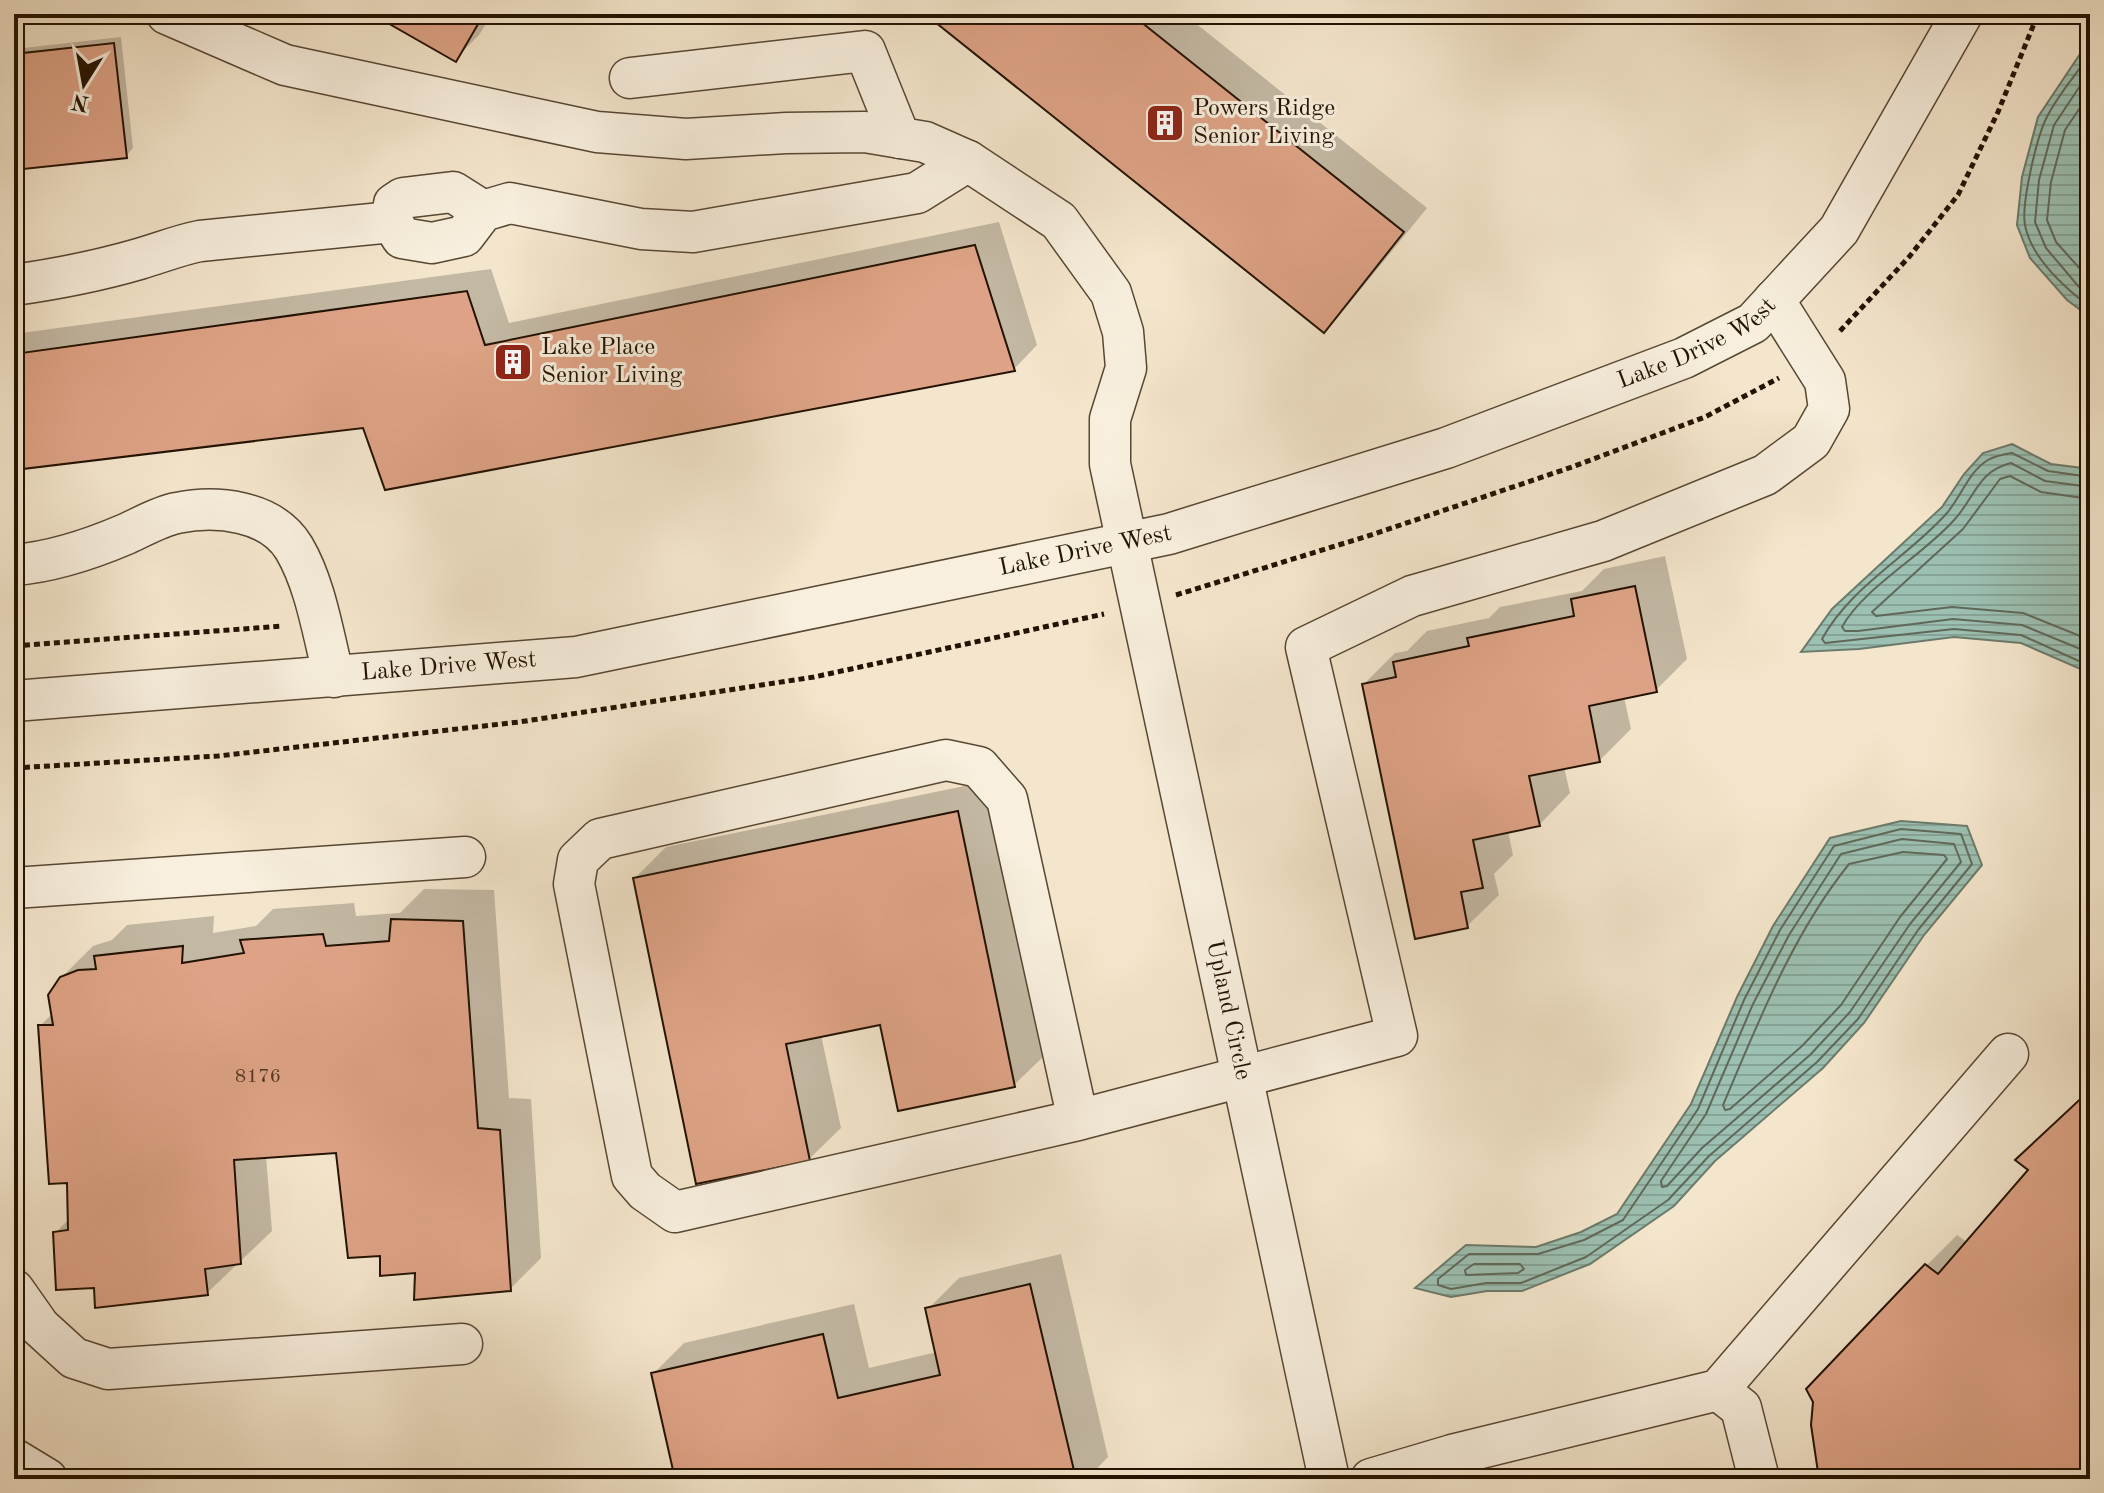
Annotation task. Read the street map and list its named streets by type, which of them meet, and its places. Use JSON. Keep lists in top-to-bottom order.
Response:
{
  "streets": {
    "street": ["Lake Drive West", "Upland Circle"]
  },
  "crossings": [
    ["Lake Drive West", "Upland Circle"]
  ],
  "places": {
    "building": ["Powers Ridge Senior Living", "Lake Place Senior Living"]
  },
  "house_numbers": ["8176"],
  "north": "bottom"
}
